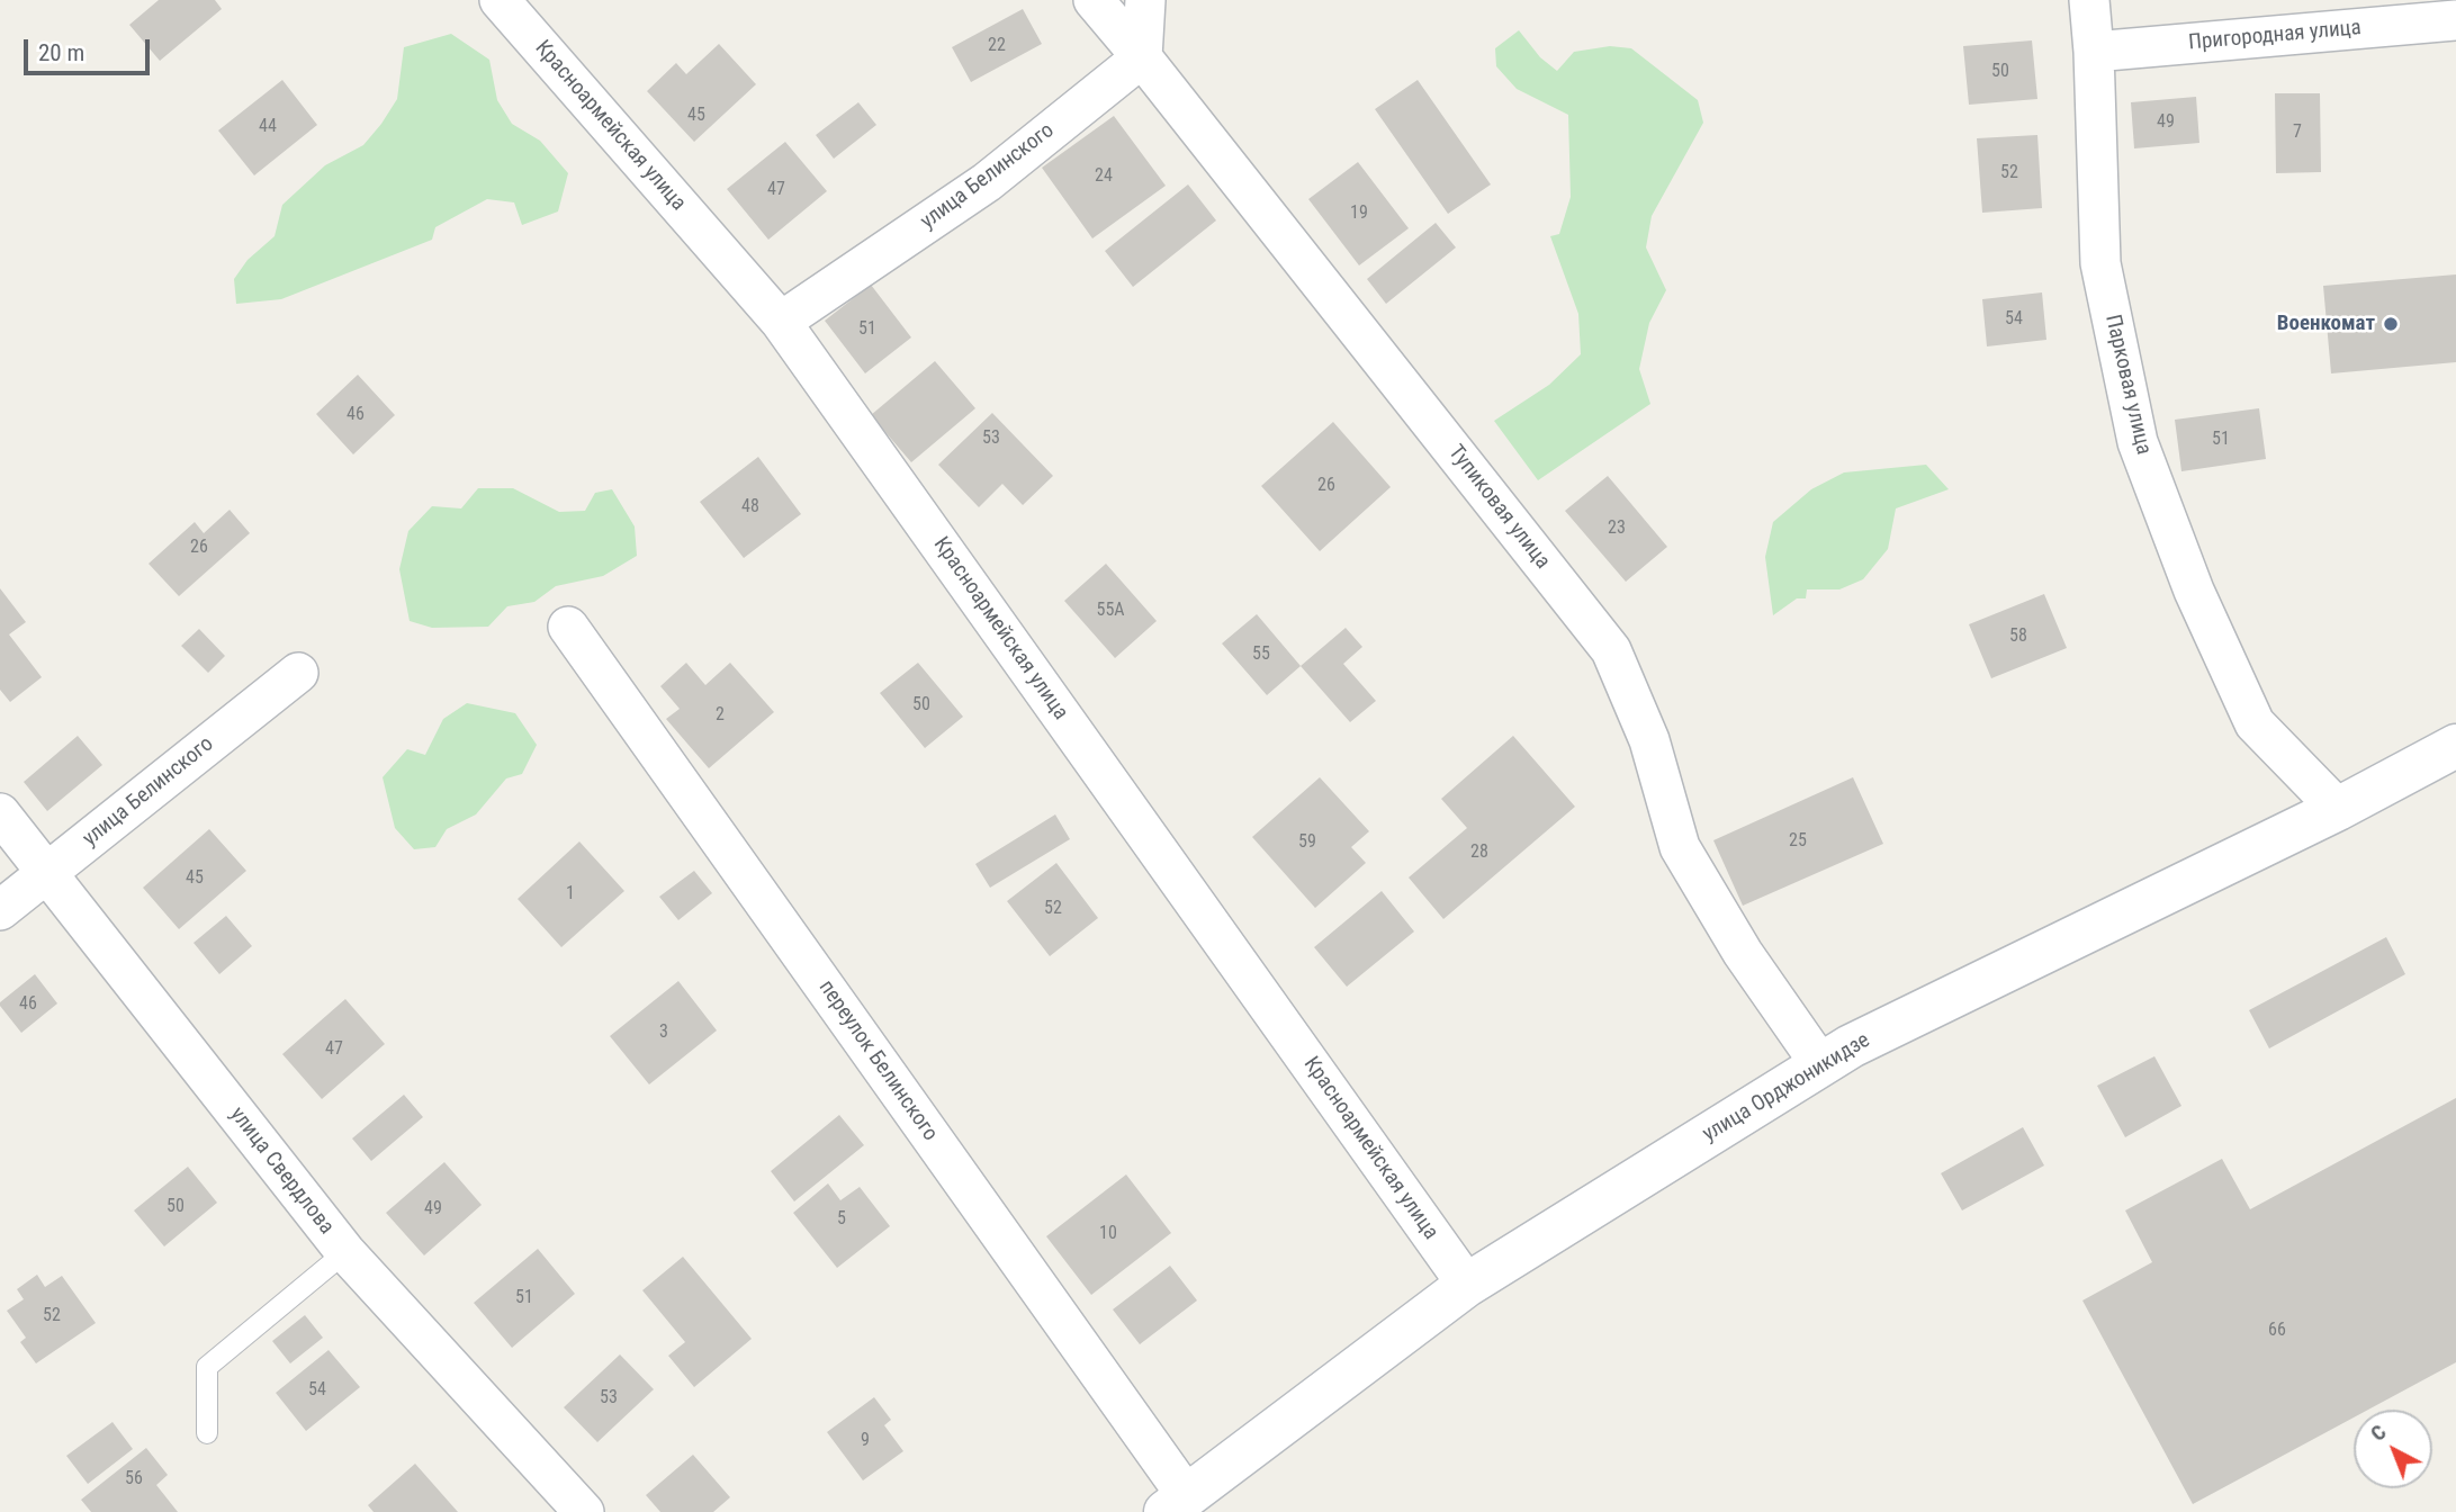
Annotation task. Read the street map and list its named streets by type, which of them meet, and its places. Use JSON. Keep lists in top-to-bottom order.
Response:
{
  "streets": {
    "main road": ["улица Орджоникидзе"],
    "street": [
      "Пригородная улица",
      "Красноармейская улица",
      "улица Белинского",
      "Парковая улица",
      "Тупиковая улица",
      "переулок Белинского",
      "улица Свердлова"
    ]
  },
  "crossings": [
    ["Пригородная улица", "Парковая улица"],
    ["Красноармейская улица", "улица Белинского"],
    ["Красноармейская улица", "улица Орджоникидзе"],
    ["улица Белинского", "Тупиковая улица"],
    ["улица Белинского", "улица Свердлова"],
    ["Парковая улица", "улица Орджоникидзе"],
    ["Тупиковая улица", "улица Орджоникидзе"],
    ["переулок Белинского", "улица Орджоникидзе"]
  ],
  "places": ["Военкомат"],
  "house_numbers": [
    "22",
    "50",
    "45",
    "49",
    "44",
    "7",
    "52",
    "24",
    "47",
    "19",
    "54",
    "51",
    "46",
    "53",
    "51",
    "26",
    "48",
    "23",
    "26",
    "55А",
    "58",
    "55",
    "50",
    "2",
    "25",
    "59",
    "28",
    "45",
    "1",
    "52",
    "46",
    "3",
    "47",
    "50",
    "49",
    "5",
    "10",
    "51",
    "52",
    "66",
    "54",
    "53",
    "9",
    "56"
  ],
  "scale_bar": "20 m",
  "north": "top left"
}
